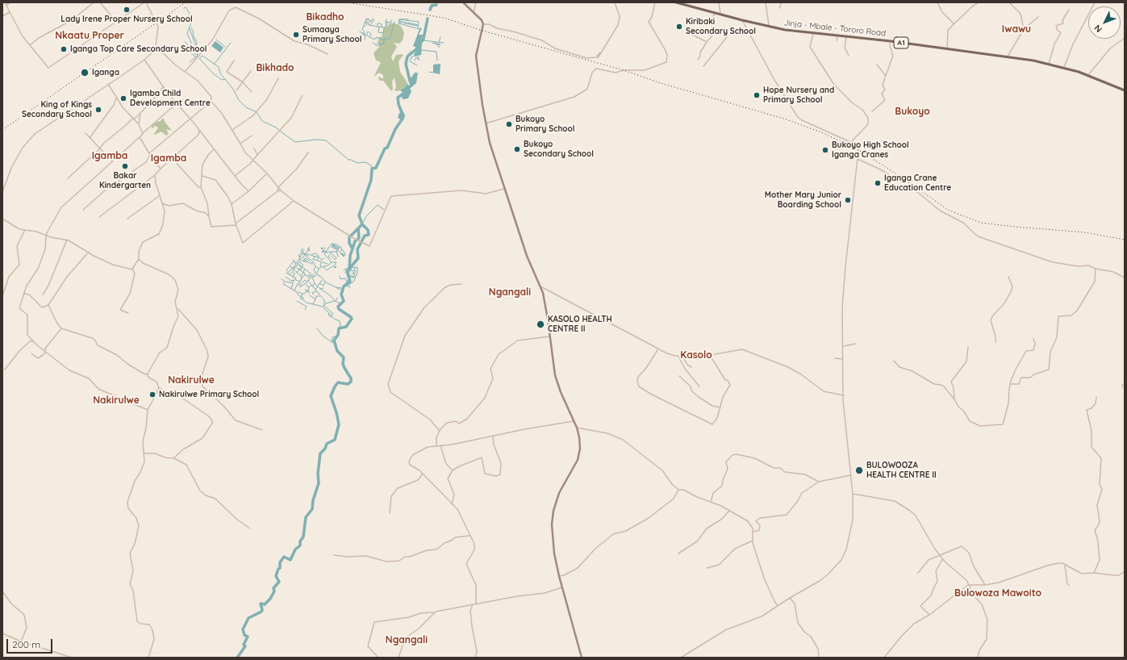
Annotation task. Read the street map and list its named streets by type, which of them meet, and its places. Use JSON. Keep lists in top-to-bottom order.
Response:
{
  "streets": {
    "main road": ["Jinja - Mbale - Tororo Road", "A1"]
  },
  "districts": [
    "Bikadho",
    "Iwawu",
    "Nkaatu Proper",
    "Bikhado",
    "Bukoyo",
    "Igamba",
    "Igamba",
    "Ngangali",
    "Kasolo",
    "Nakirulwe",
    "Nakirulwe",
    "Bulowoza Mawoito",
    "Ngangali"
  ],
  "places": [
    "Lady Irene Proper Nursery School",
    "Kiribaki Secondary School",
    "Sumaaya Primary School",
    "Iganga Top Care Secondary School",
    "Iganga",
    "Hope Nursery and Primary School",
    "Igamba Child Development Centre",
    "King of Kings Secondary School",
    "Bukoyo Primary School",
    "Bukoyo Secondary School",
    "Bukoyo High School Iganga Cranes",
    "Bakar Kindergarten",
    "Iganga Crane Education Centre",
    "Mother Mary Junior Boarding School",
    "KASOLO HEALTH CENTRE II",
    "Nakirulwe Primary School",
    "BULOWOOZA HEALTH CENTRE II"
  ],
  "scale_bar": "200 m",
  "north": "bottom left"
}
